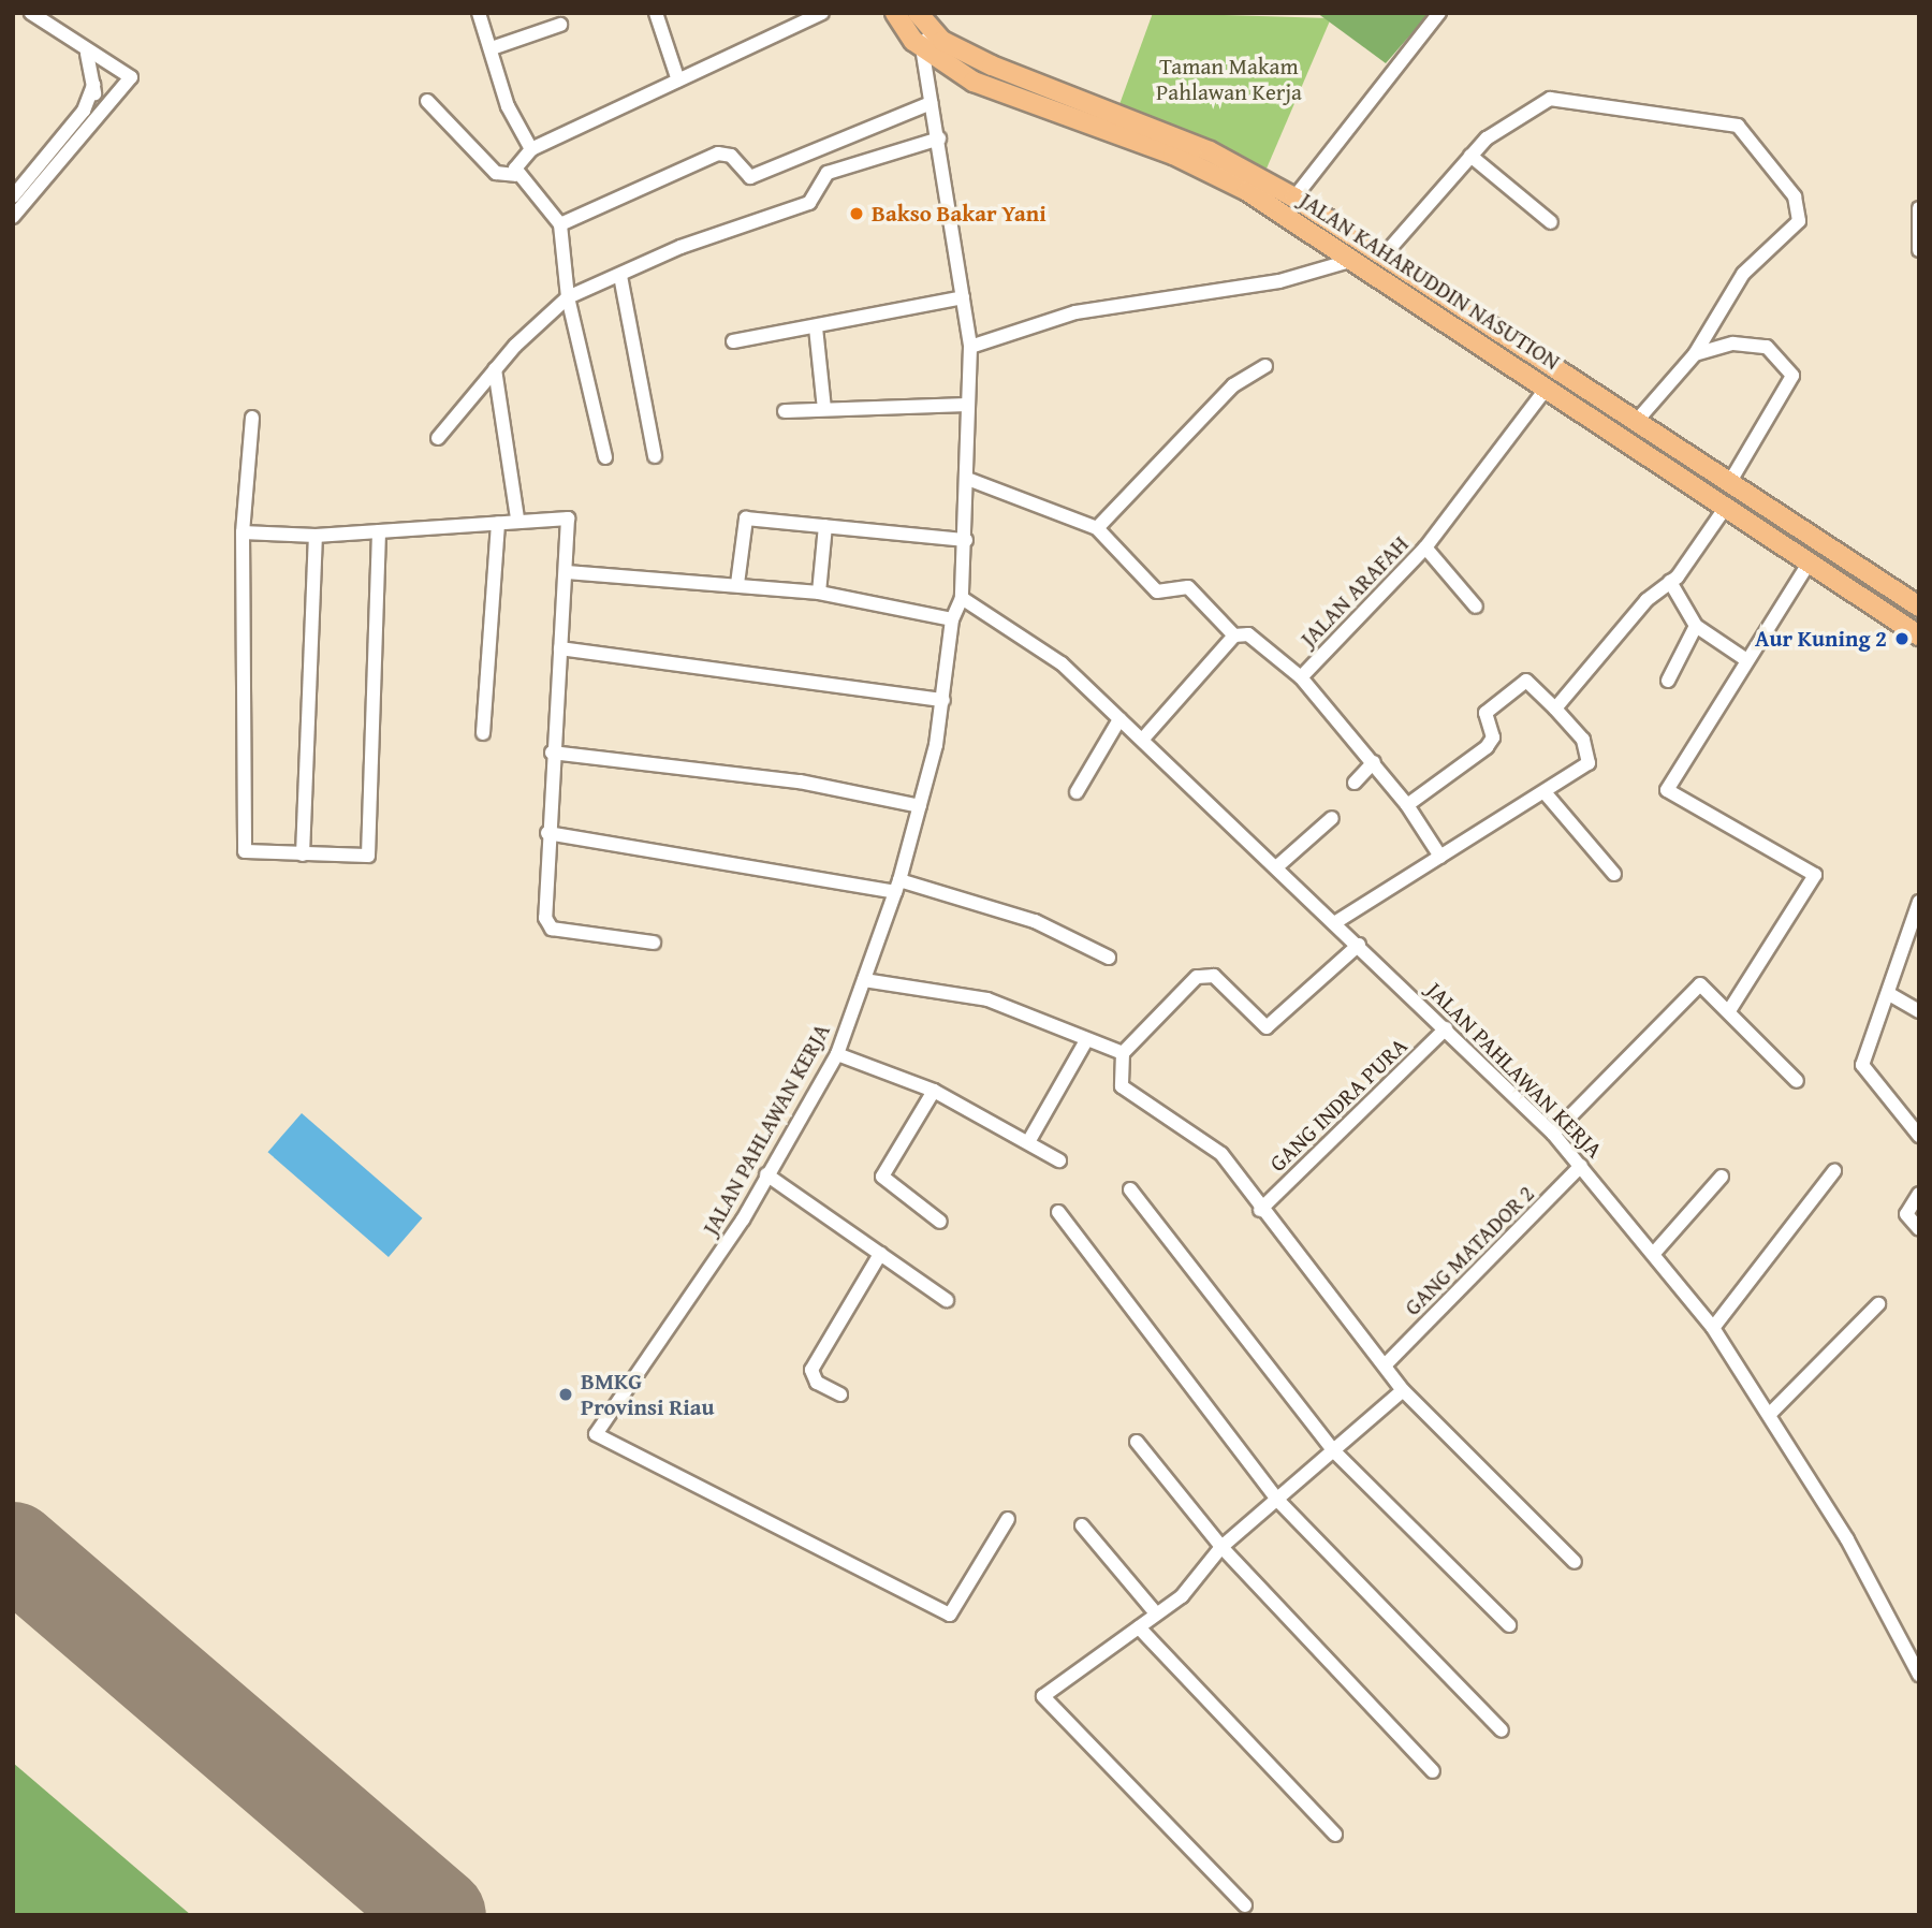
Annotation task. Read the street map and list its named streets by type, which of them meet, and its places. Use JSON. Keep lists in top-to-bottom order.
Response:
{
  "streets": {
    "highway": ["JALAN KAHARUDDIN NASUTION"],
    "street": [
      "JALAN ARAFAH",
      "JALAN PAHLAWAN KERJA",
      "GANG INDRA PURA",
      "GANG MATADOR 2"
    ]
  },
  "crossings": [
    ["JALAN KAHARUDDIN NASUTION", "JALAN ARAFAH"],
    ["JALAN KAHARUDDIN NASUTION", "JALAN PAHLAWAN KERJA"],
    ["JALAN PAHLAWAN KERJA", "GANG INDRA PURA"],
    ["JALAN PAHLAWAN KERJA", "GANG MATADOR 2"]
  ],
  "parks": ["Taman Makam Pahlawan Kerja"],
  "places": ["Bakso Bakar Yani", "Aur Kuning 2", "BMKG Provinsi Riau"]
}
